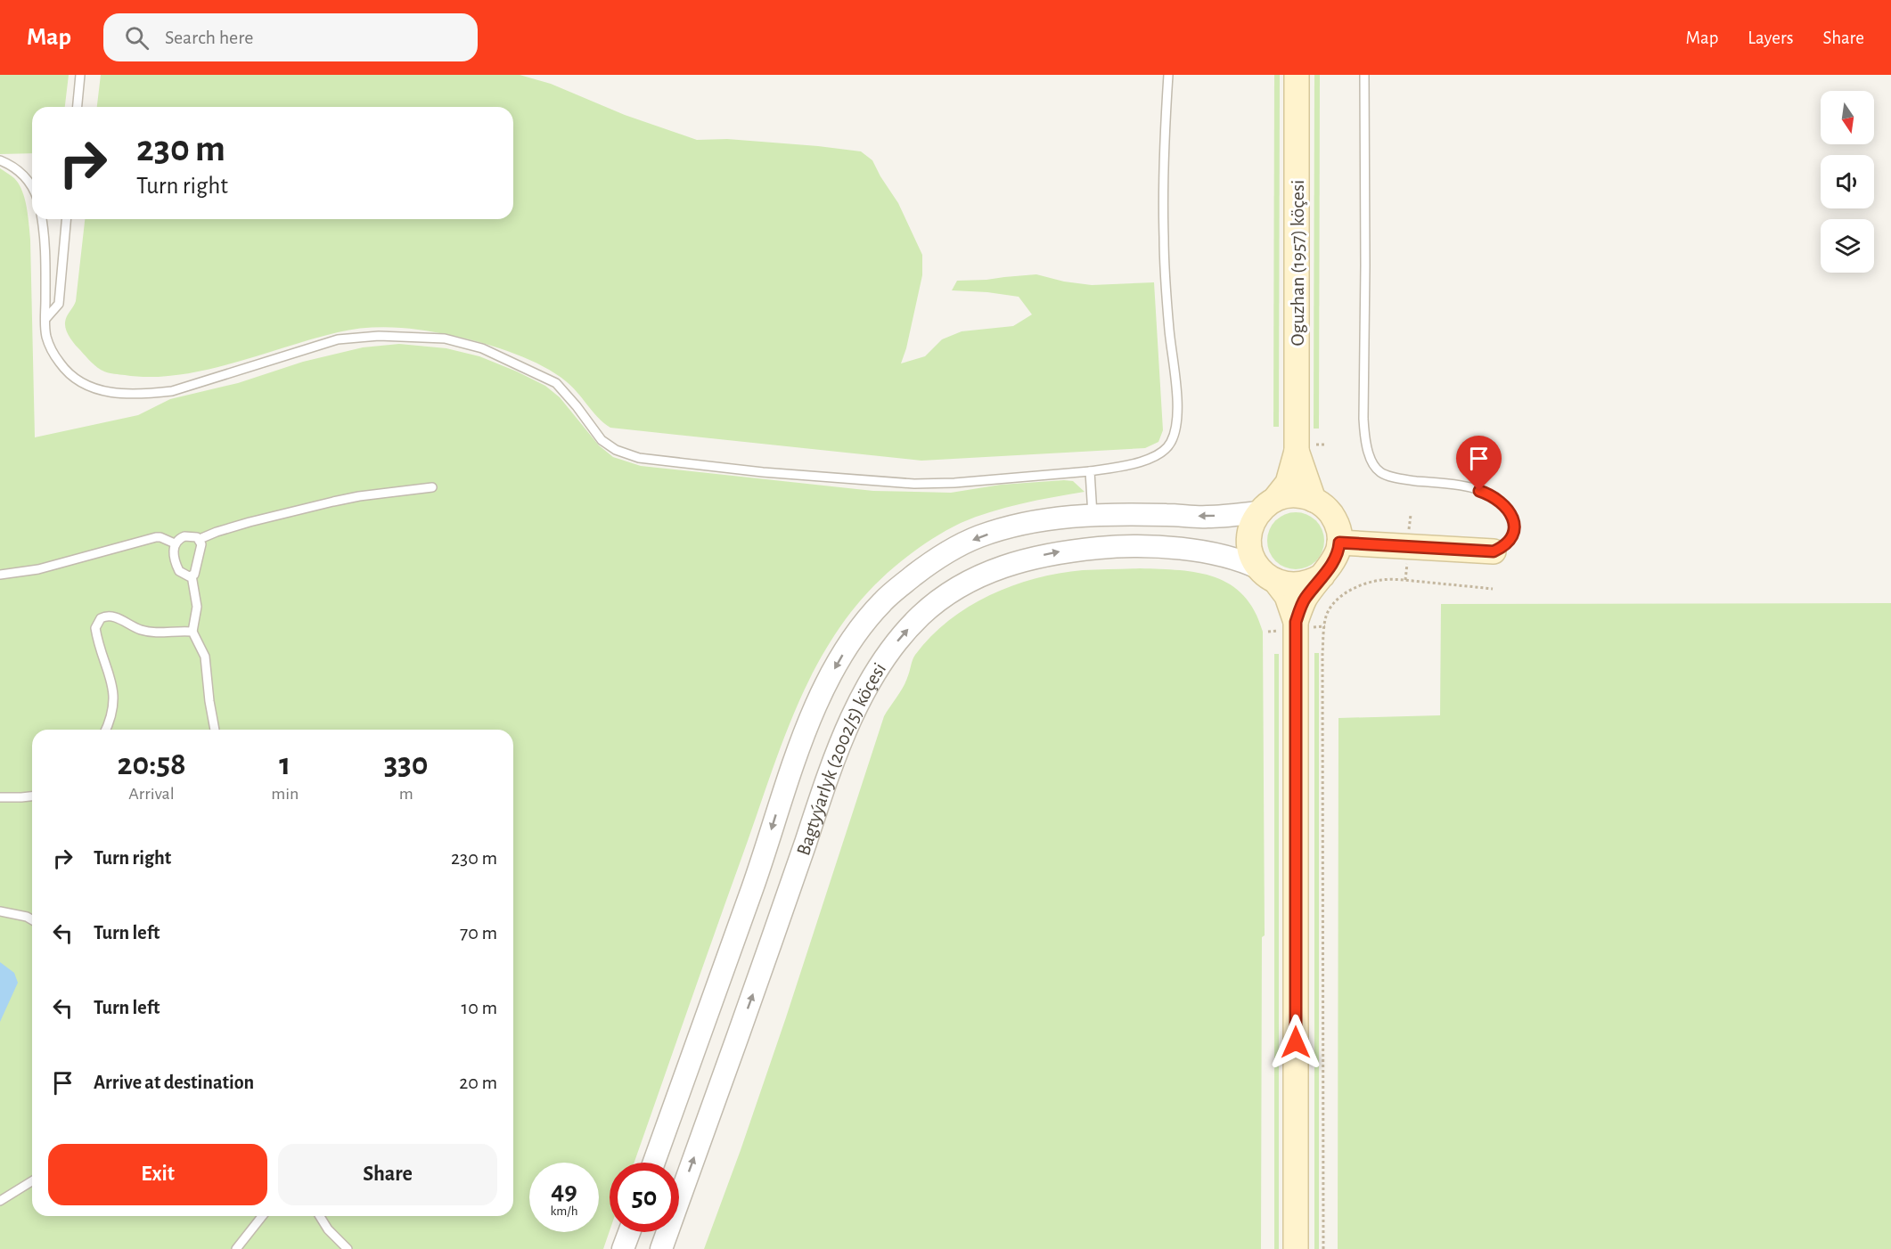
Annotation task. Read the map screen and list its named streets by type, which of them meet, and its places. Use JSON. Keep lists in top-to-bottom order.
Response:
{
  "streets": {
    "main road": ["Oguzhan (1957) köçesi"],
    "street": ["Bagtyýarlyk (2002/5) köçesi"]
  },
  "crossings": [
    ["Oguzhan (1957) köçesi", "Bagtyýarlyk (2002/5) köçesi"]
  ],
  "north": "bottom",
  "page": {
    "header": "Map",
    "search": "Search here",
    "nav": ["Map", "Layers", "Share"],
    "turn": ["230 m", "Turn right"],
    "eta": [
      "20:58",
      "Arrival",
      "1",
      "min",
      "330",
      "m"
    ],
    "list": [
      {
        "name": "Turn right",
        "value": "230 m"
      },
      {
        "name": "Turn left",
        "value": "70 m"
      },
      {
        "name": "Turn left",
        "value": "10 m"
      },
      {
        "name": "Arrive at destination",
        "value": "20 m"
      }
    ],
    "buttons": ["Exit", "Share"],
    "speed": "49 km/h",
    "limit": "50"
  }
}
